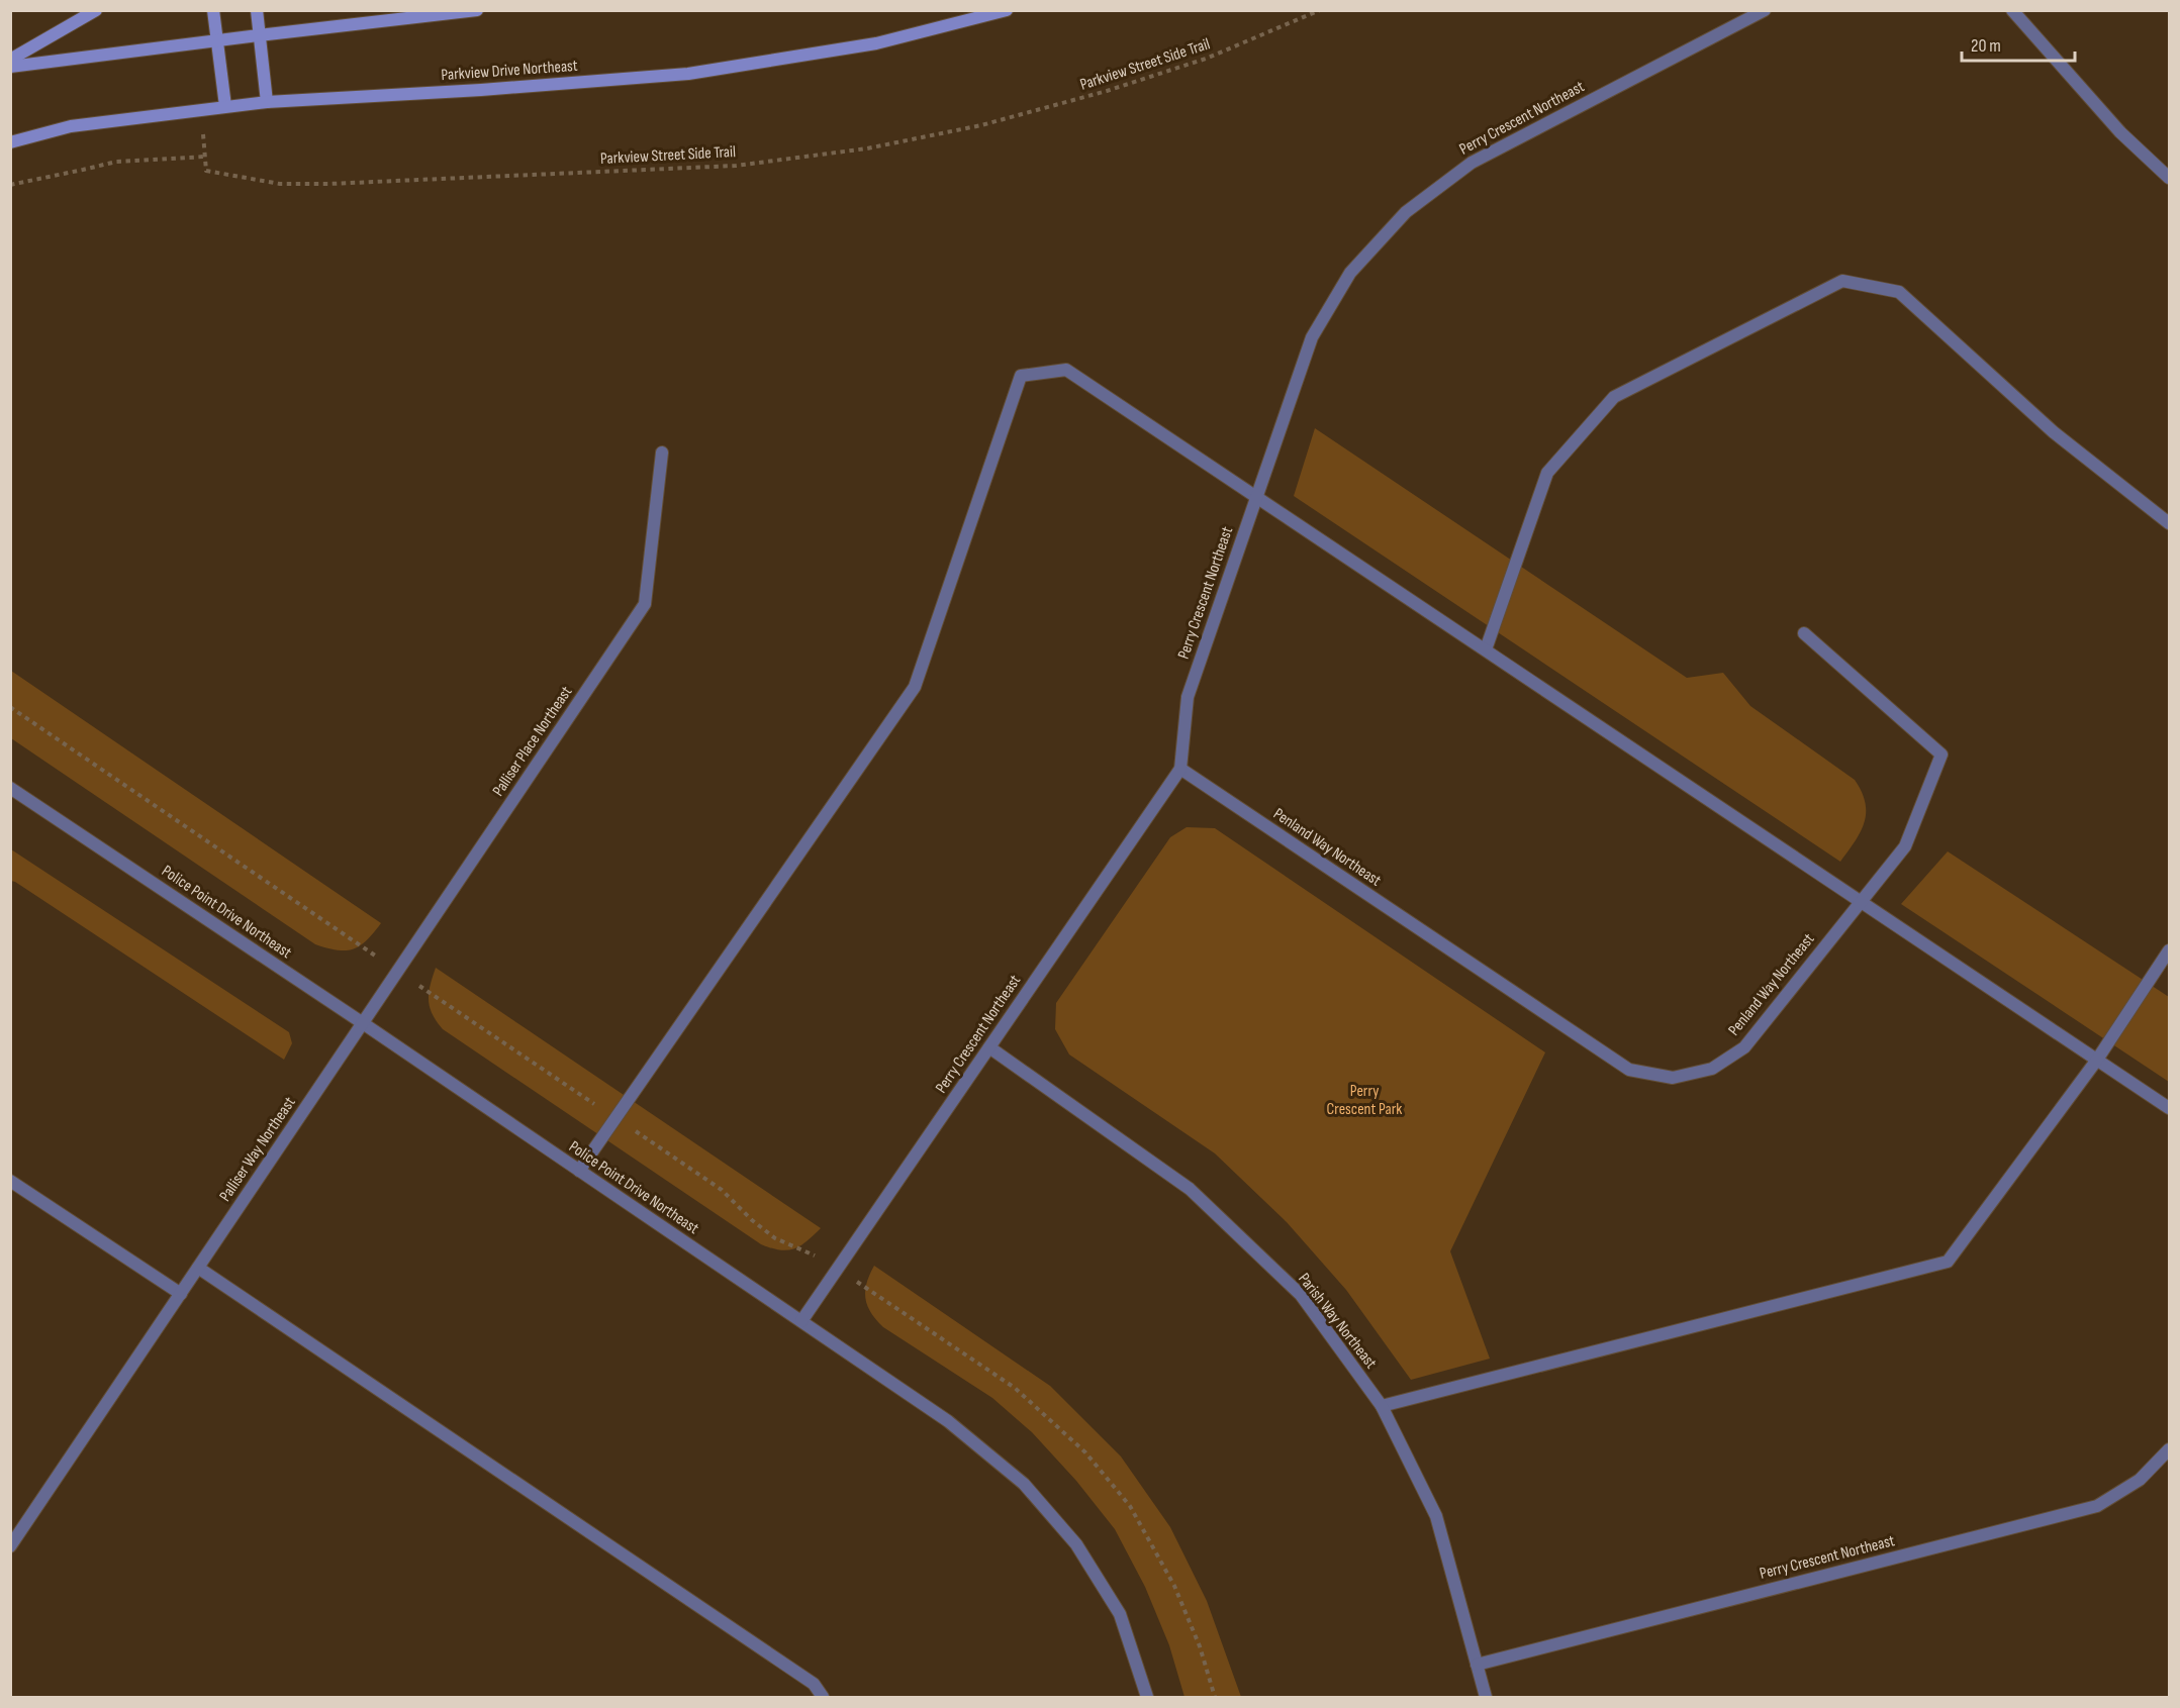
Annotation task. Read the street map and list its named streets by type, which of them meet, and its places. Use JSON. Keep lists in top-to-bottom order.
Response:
{
  "streets": {
    "main road": ["Parkview Drive Northeast"],
    "street": [
      "Perry Crescent Northeast",
      "Palliser Place Northeast",
      "Penland Way Northeast",
      "Police Point Drive Northeast",
      "Palliser Way Northeast",
      "Parish Way Northeast"
    ],
    "path": ["Parkview Street Side Trail"]
  },
  "crossings": [
    ["Perry Crescent Northeast", "Penland Way Northeast"],
    ["Perry Crescent Northeast", "Police Point Drive Northeast"],
    ["Perry Crescent Northeast", "Parish Way Northeast"],
    ["Palliser Place Northeast", "Police Point Drive Northeast"],
    ["Palliser Place Northeast", "Palliser Way Northeast"],
    ["Police Point Drive Northeast", "Palliser Way Northeast"]
  ],
  "parks": ["Perry Crescent Park"],
  "scale_bar": "20 m"
}
